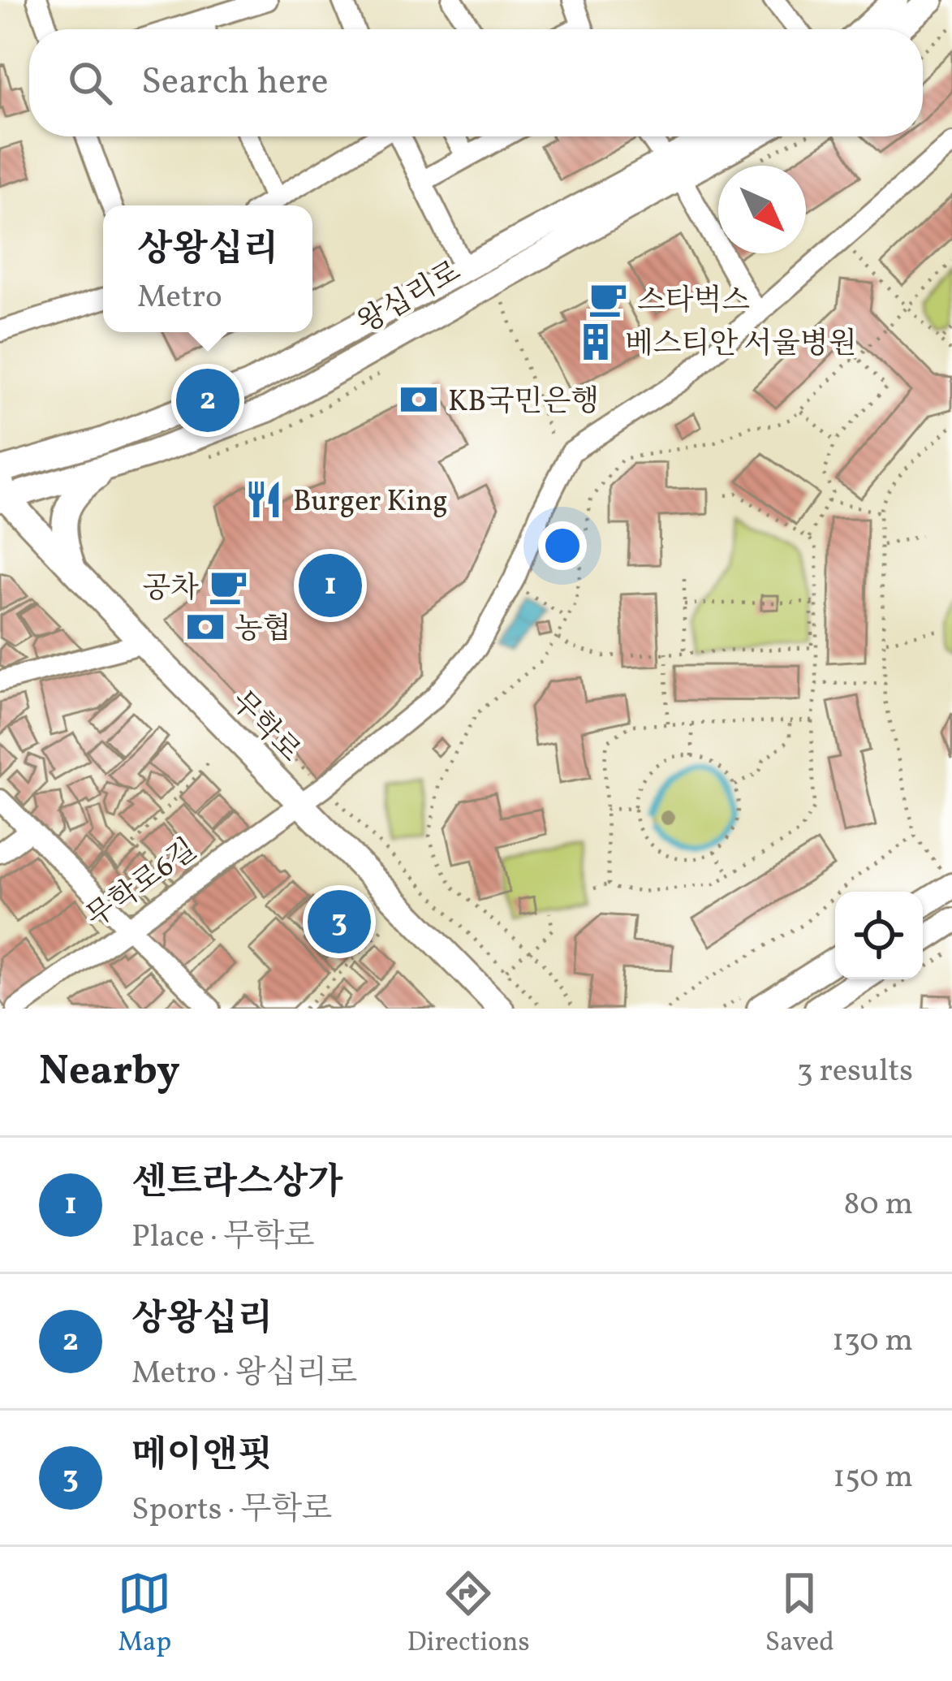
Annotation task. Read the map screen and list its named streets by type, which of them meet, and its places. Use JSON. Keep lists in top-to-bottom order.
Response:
{
  "streets": {
    "main road": ["왕십리로", "무학로"],
    "street": ["무학로6길"]
  },
  "crossings": [
    ["왕십리로", "무학로"],
    ["무학로", "무학로6길"]
  ],
  "places": {
    "cafe": ["스타벅스", "공차"],
    "building": ["베스티안 서울병원"],
    "bank": ["KB국민은행", "농협"],
    "restaurant": ["Burger King"]
  },
  "north": "bottom right",
  "page": {
    "search": "Search here",
    "popup": ["상왕십리", "Metro"],
    "pins": ["2", "1", "3"],
    "heading": ["Nearby", "3 results"],
    "list": [
      {
        "mark": "1",
        "name": "센트라스상가",
        "note": "Place · 무학로",
        "value": "80 m"
      },
      {
        "mark": "2",
        "name": "상왕십리",
        "note": "Metro · 왕십리로",
        "value": "130 m"
      },
      {
        "mark": "3",
        "name": "메이앤핏",
        "note": "Sports · 무학로",
        "value": "150 m"
      }
    ],
    "nav": ["Map", "Directions", "Saved"]
  }
}
